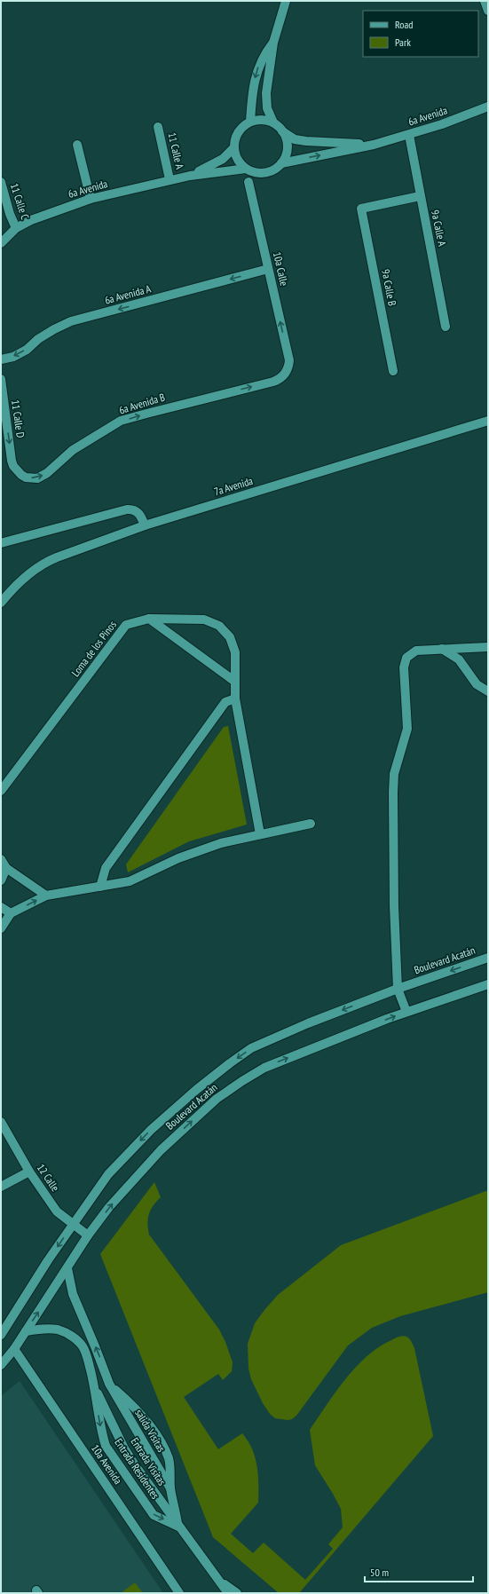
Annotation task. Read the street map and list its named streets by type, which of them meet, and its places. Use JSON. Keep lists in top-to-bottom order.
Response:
{
  "streets": {
    "street": [
      "6a Avenida",
      "11 Calle A",
      "11 Calle C",
      "9a Calle A",
      "10a Calle",
      "9a Calle B",
      "6a Avenida A",
      "6a Avenida B",
      "11 Calle D",
      "7a Avenida",
      "Loma de los Pinos",
      "Boulevard Acatán",
      "12 Calle",
      "salida Visitas",
      "Entrada Visitas",
      "10a Avenida",
      "Entrada Residentes"
    ]
  },
  "crossings": [
    ["6a Avenida", "11 Calle A"],
    ["6a Avenida", "11 Calle C"],
    ["6a Avenida", "9a Calle A"],
    ["9a Calle A", "9a Calle B"],
    ["10a Calle", "6a Avenida A"],
    ["10a Calle", "6a Avenida B"],
    ["6a Avenida B", "11 Calle D"],
    ["Boulevard Acatán", "12 Calle"],
    ["Boulevard Acatán", "salida Visitas"],
    ["Boulevard Acatán", "10a Avenida"],
    ["Entrada Visitas", "Entrada Residentes"]
  ],
  "one_way": [
    "10a Calle",
    "6a Avenida A",
    "11 Calle D",
    "salida Visitas"
  ],
  "legend": ["Road", "Park"],
  "scale_bar": "50 m"
}
